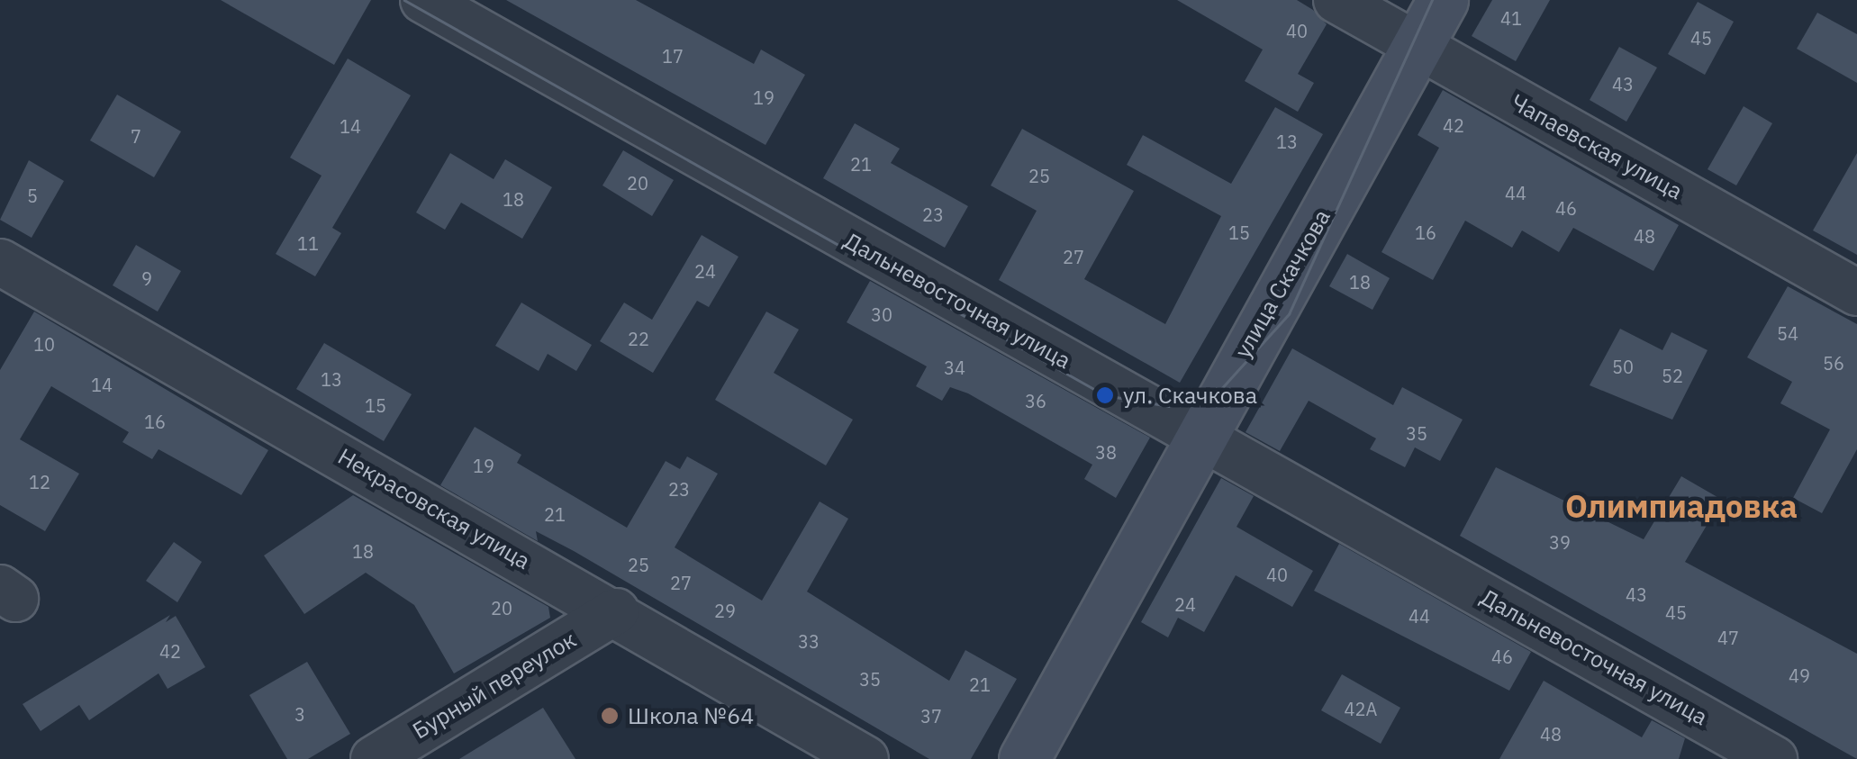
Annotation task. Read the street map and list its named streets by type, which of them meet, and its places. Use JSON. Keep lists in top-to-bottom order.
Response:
{
  "streets": {
    "street": [
      "Чапаевская улица",
      "улица Скачкова",
      "Дальневосточная улица",
      "Некрасовская улица",
      "Бурный переулок"
    ]
  },
  "crossings": [
    ["Чапаевская улица", "улица Скачкова"],
    ["улица Скачкова", "Дальневосточная улица"],
    ["Некрасовская улица", "Бурный переулок"]
  ],
  "districts": ["Олимпиадовка"],
  "places": ["ул. Скачкова", "Школа №64"],
  "house_numbers": [
    "41",
    "40",
    "45",
    "17",
    "43",
    "19",
    "42",
    "14",
    "7",
    "13",
    "21",
    "25",
    "20",
    "44",
    "5",
    "18",
    "46",
    "23",
    "15",
    "16",
    "48",
    "11",
    "27",
    "24",
    "9",
    "18",
    "30",
    "54",
    "22",
    "10",
    "56",
    "50",
    "34",
    "52",
    "13",
    "14",
    "36",
    "15",
    "16",
    "35",
    "38",
    "19",
    "12",
    "23",
    "21",
    "39",
    "18",
    "25",
    "40",
    "27",
    "43",
    "24",
    "20",
    "29",
    "45",
    "44",
    "47",
    "33",
    "42",
    "46",
    "49",
    "35",
    "21",
    "42А",
    "3",
    "37",
    "48"
  ]
}
